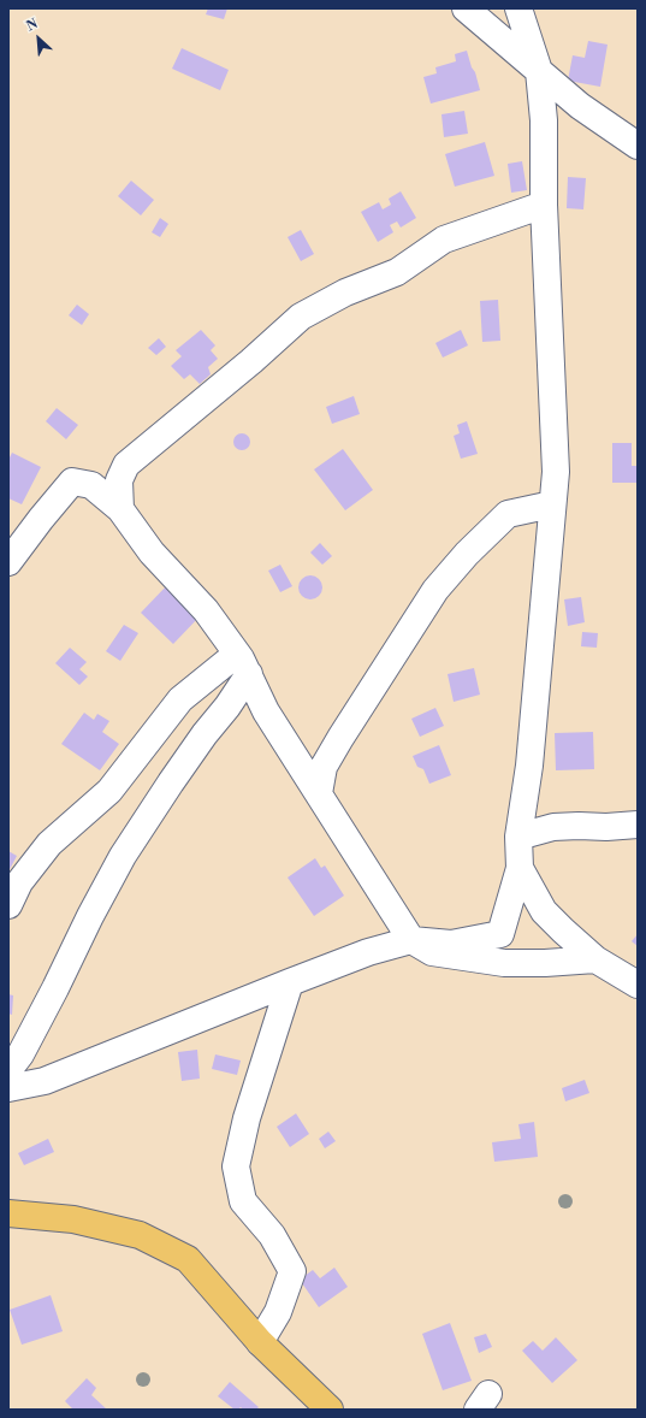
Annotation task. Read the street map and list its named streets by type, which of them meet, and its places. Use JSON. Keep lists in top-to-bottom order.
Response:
{
  "north": "top left"
}
